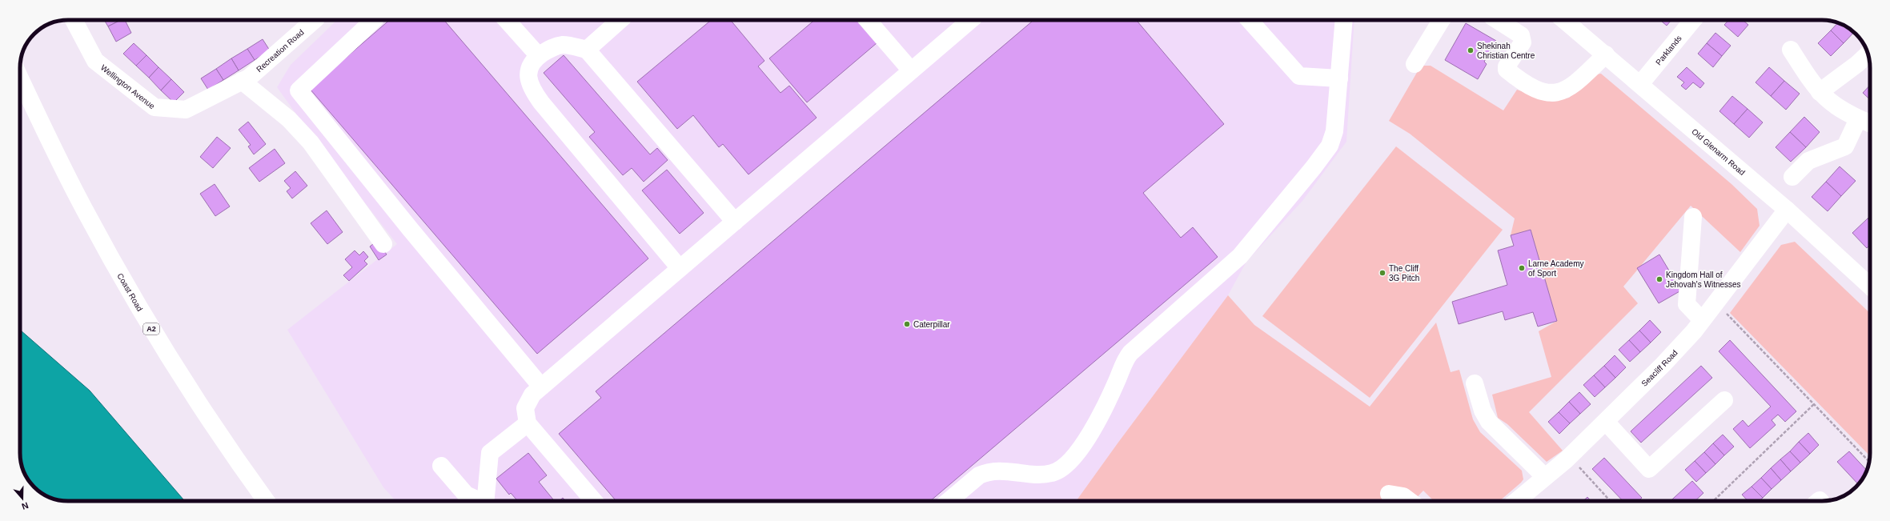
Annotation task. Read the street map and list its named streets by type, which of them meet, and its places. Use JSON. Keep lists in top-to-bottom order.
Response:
{
  "streets": {
    "street": [
      "Recreation Road",
      "Parklands",
      "Wellington Avenue",
      "Old Glenarm Road",
      "Coast Road",
      "A2",
      "Seacliff Road"
    ]
  },
  "crossings": [
    ["Recreation Road", "Wellington Avenue"],
    ["Parklands", "Old Glenarm Road"],
    ["Old Glenarm Road", "Seacliff Road"]
  ],
  "places": [
    "Shekinah Christian Centre",
    "Larne Academy of Sport",
    "The Cliff 3G Pitch",
    "Kingdom Hall of Jehovah's Witnesses",
    "Caterpillar"
  ],
  "north": "bottom"
}
